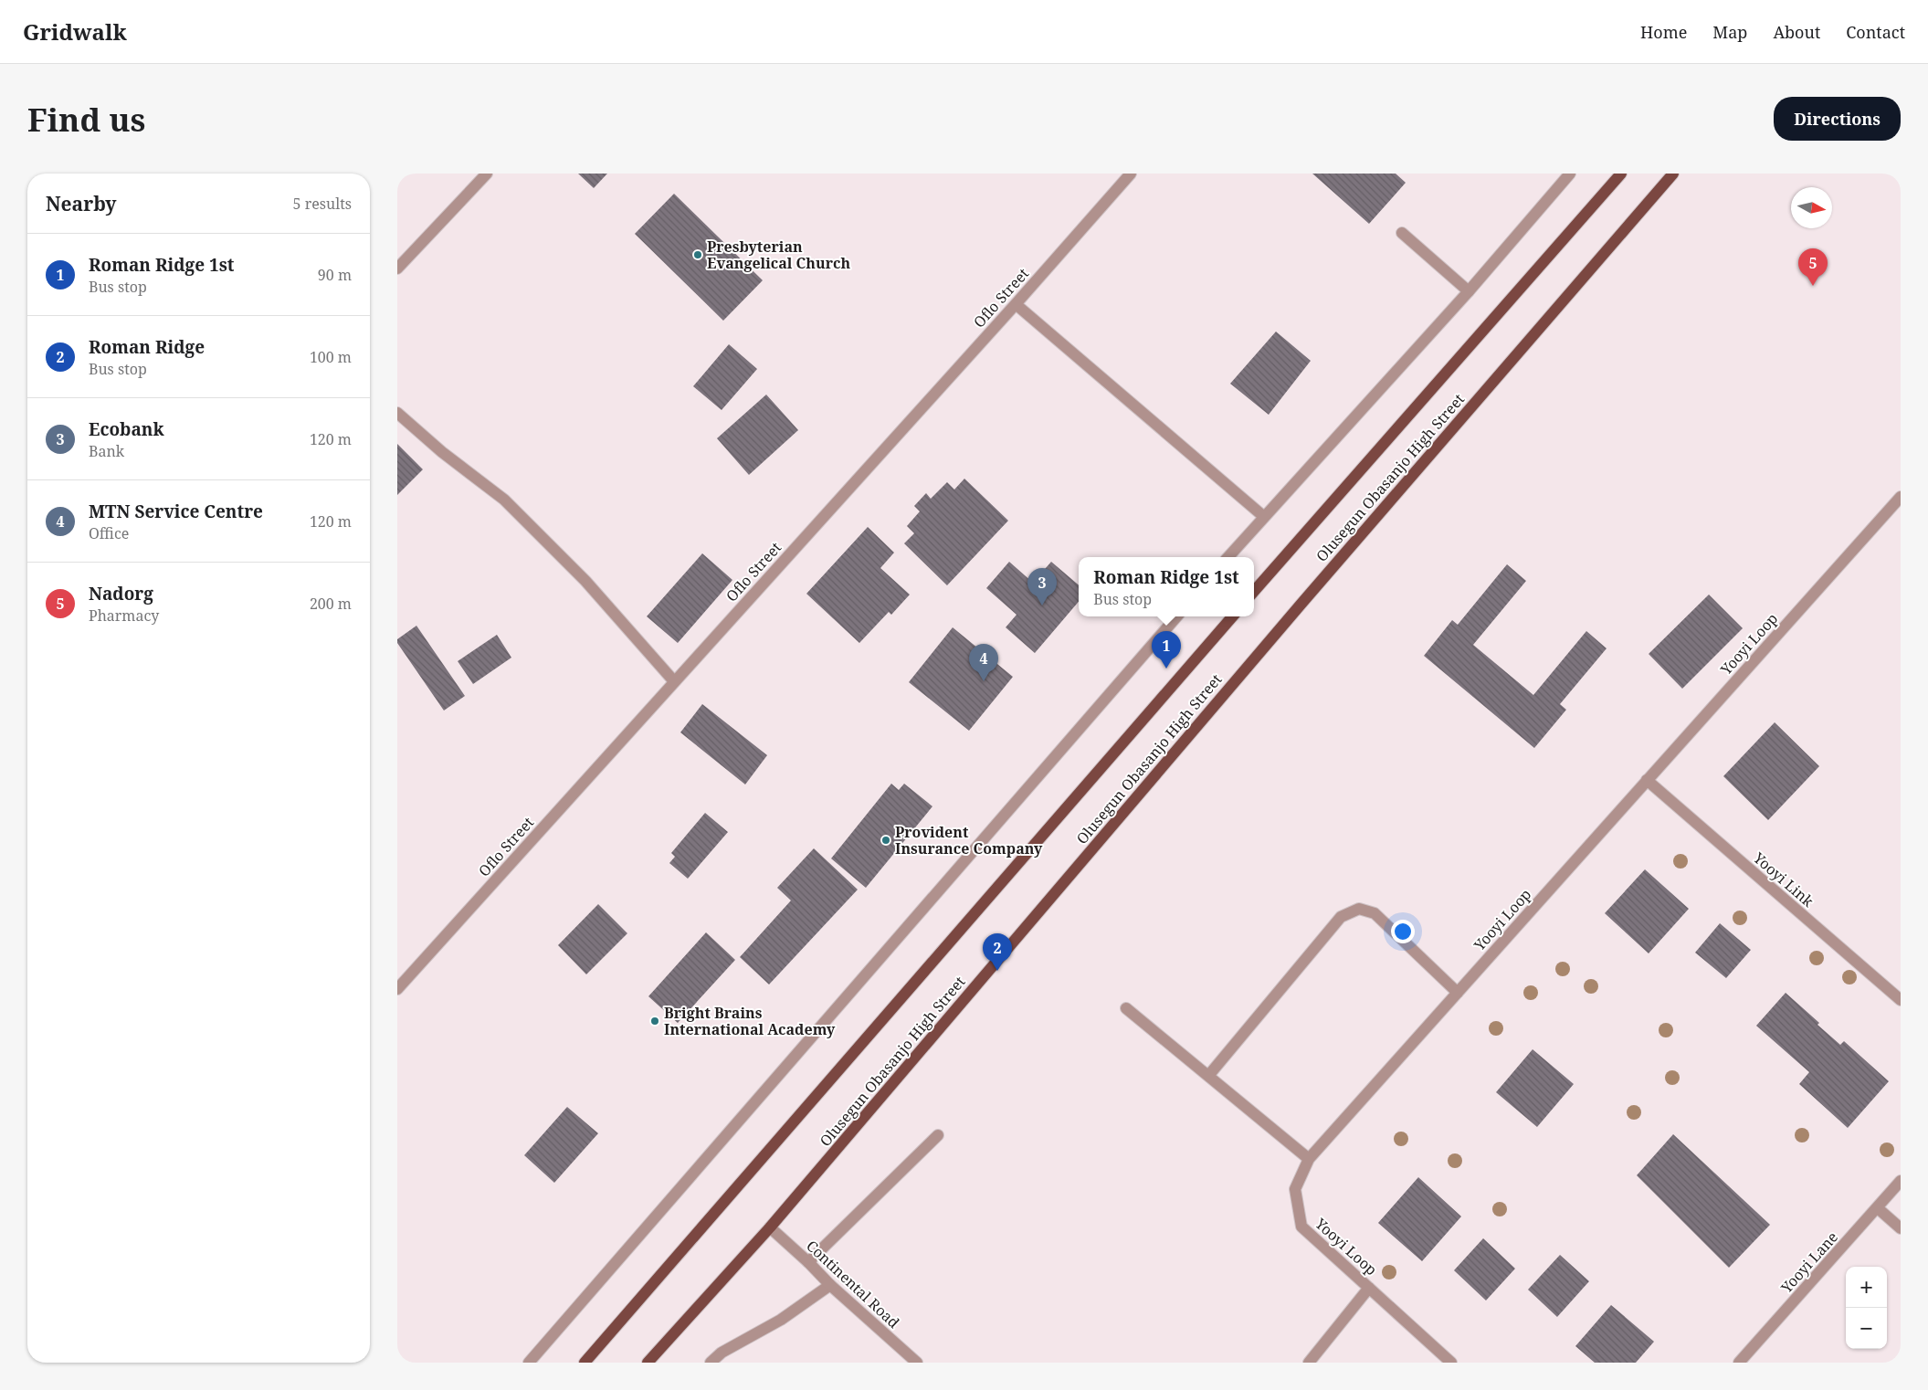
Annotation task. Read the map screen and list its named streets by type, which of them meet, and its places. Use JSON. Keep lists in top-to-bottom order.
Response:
{
  "streets": {
    "main road": ["Olusegun Obasanjo High Street"],
    "street": [
      "Oflo Street",
      "Yooyi Loop",
      "Yooyi Link",
      "Yooyi Lane",
      "Continental Road"
    ]
  },
  "crossings": [
    ["Olusegun Obasanjo High Street", "Continental Road"],
    ["Yooyi Loop", "Yooyi Link"]
  ],
  "places": ["Presbyterian Evangelical Church", "Provident Insurance Company", "Bright Brains International Academy"],
  "north": "right",
  "page": {
    "header": "Gridwalk",
    "nav": [
      "Home",
      "Map",
      "About",
      "Contact"
    ],
    "buttons": "Directions",
    "title": "Find us",
    "heading": ["Nearby", "5 results"],
    "list": [
      {
        "mark": "1",
        "name": "Roman Ridge 1st",
        "note": "Bus stop",
        "value": "90 m"
      },
      {
        "mark": "2",
        "name": "Roman Ridge",
        "note": "Bus stop",
        "value": "100 m"
      },
      {
        "mark": "3",
        "name": "Ecobank",
        "note": "Bank",
        "value": "120 m"
      },
      {
        "mark": "4",
        "name": "MTN Service Centre",
        "note": "Office",
        "value": "120 m"
      },
      {
        "mark": "5",
        "name": "Nadorg",
        "note": "Pharmacy",
        "value": "200 m"
      }
    ],
    "pins": [
      "5",
      "3",
      "1",
      "4",
      "2"
    ],
    "popup": ["Roman Ridge 1st", "Bus stop"],
    "map_buttons": ["+", "−"]
  }
}
